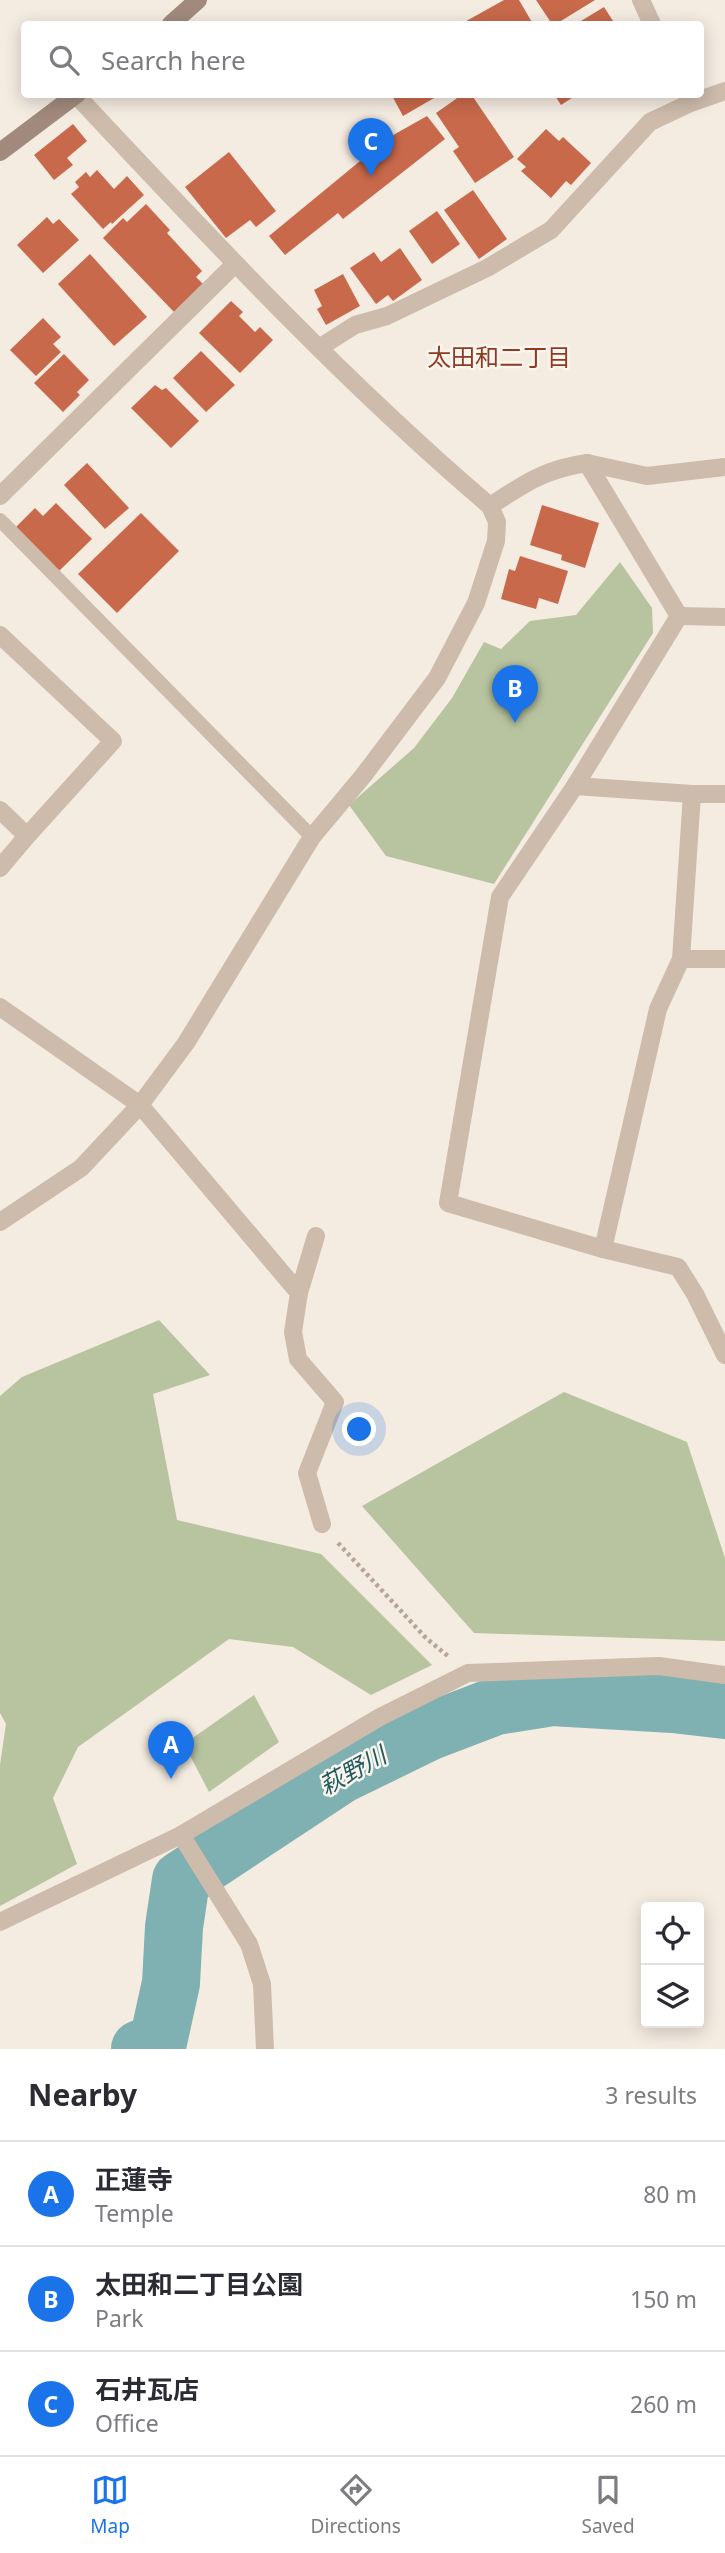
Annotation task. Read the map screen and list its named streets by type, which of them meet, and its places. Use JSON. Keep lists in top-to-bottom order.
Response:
{
  "districts": ["太田和二丁目"],
  "water": ["萩野川"],
  "page": {
    "search": "Search here",
    "pins": ["C", "B", "A"],
    "heading": ["Nearby", "3 results"],
    "list": [
      {
        "mark": "A",
        "name": "正蓮寺",
        "note": "Temple",
        "value": "80 m"
      },
      {
        "mark": "B",
        "name": "太田和二丁目公園",
        "note": "Park",
        "value": "150 m"
      },
      {
        "mark": "C",
        "name": "石井瓦店",
        "note": "Office",
        "value": "260 m"
      }
    ],
    "nav": ["Map", "Directions", "Saved"]
  }
}
